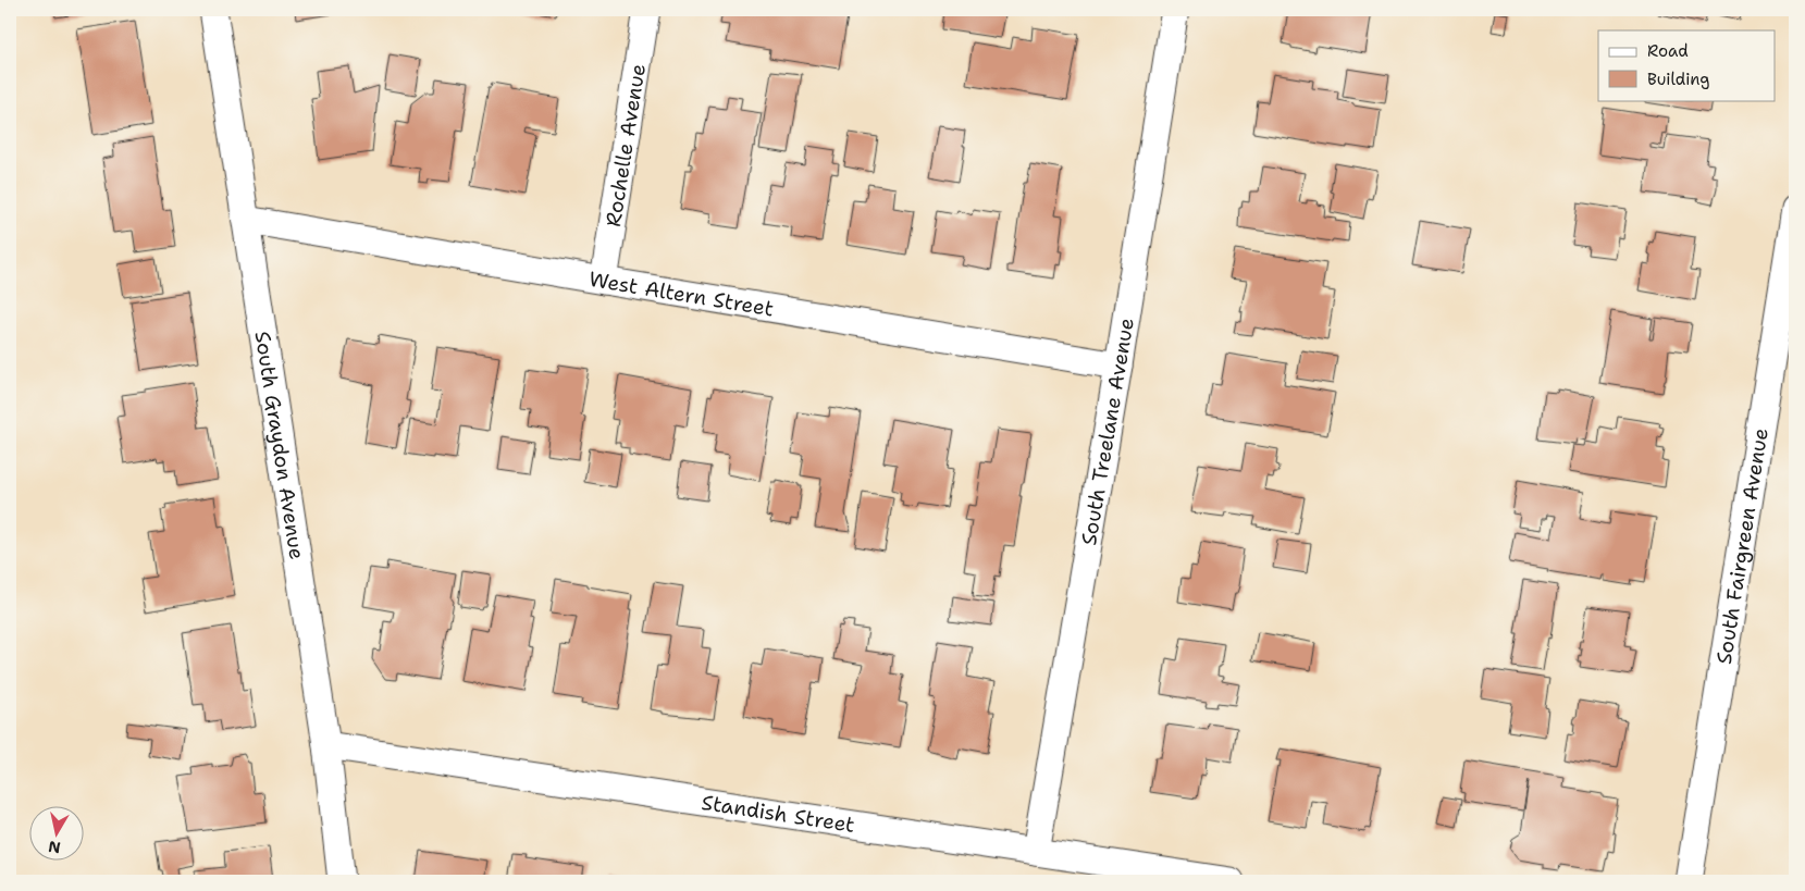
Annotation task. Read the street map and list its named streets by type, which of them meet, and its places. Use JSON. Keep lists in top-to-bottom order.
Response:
{
  "streets": {
    "street": [
      "Rochelle Avenue",
      "West Altern Street",
      "South Treelane Avenue",
      "South Graydon Avenue",
      "South Fairgreen Avenue",
      "Standish Street"
    ]
  },
  "crossings": [
    ["Rochelle Avenue", "West Altern Street"],
    ["West Altern Street", "South Treelane Avenue"],
    ["West Altern Street", "South Graydon Avenue"],
    ["South Treelane Avenue", "Standish Street"],
    ["South Graydon Avenue", "Standish Street"]
  ],
  "legend": ["Road", "Building"],
  "north": "bottom"
}
